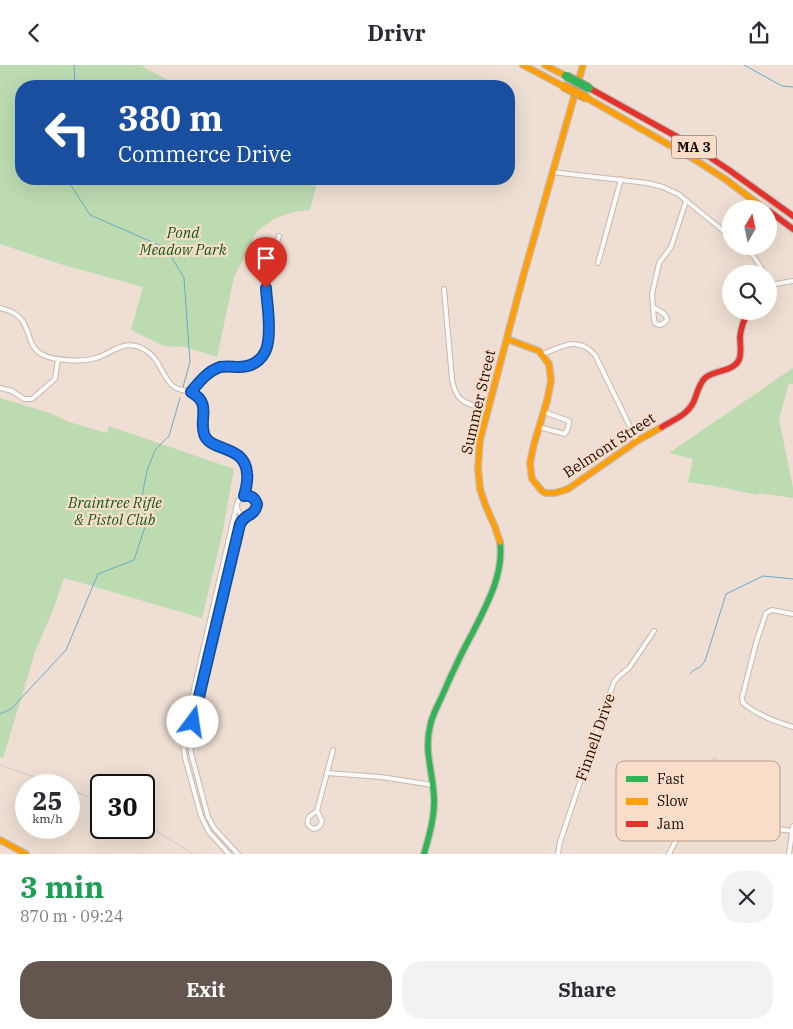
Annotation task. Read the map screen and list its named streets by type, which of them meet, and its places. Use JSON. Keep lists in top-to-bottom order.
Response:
{
  "streets": {
    "main road": ["MA 3", "Summer Street", "Belmont Street"],
    "street": ["Finnell Drive"]
  },
  "parks": ["Pond Meadow Park", "Braintree Rifle & Pistol Club"],
  "legend": ["Fast", "Slow", "Jam"],
  "north": "top",
  "page": {
    "header": "Drivr",
    "turn": ["380 m", "Commerce Drive"],
    "speed": "25 km/h",
    "limit": "30",
    "heading": ["3 min", "870 m · 09:24"],
    "buttons": ["Exit", "Share"]
  }
}
